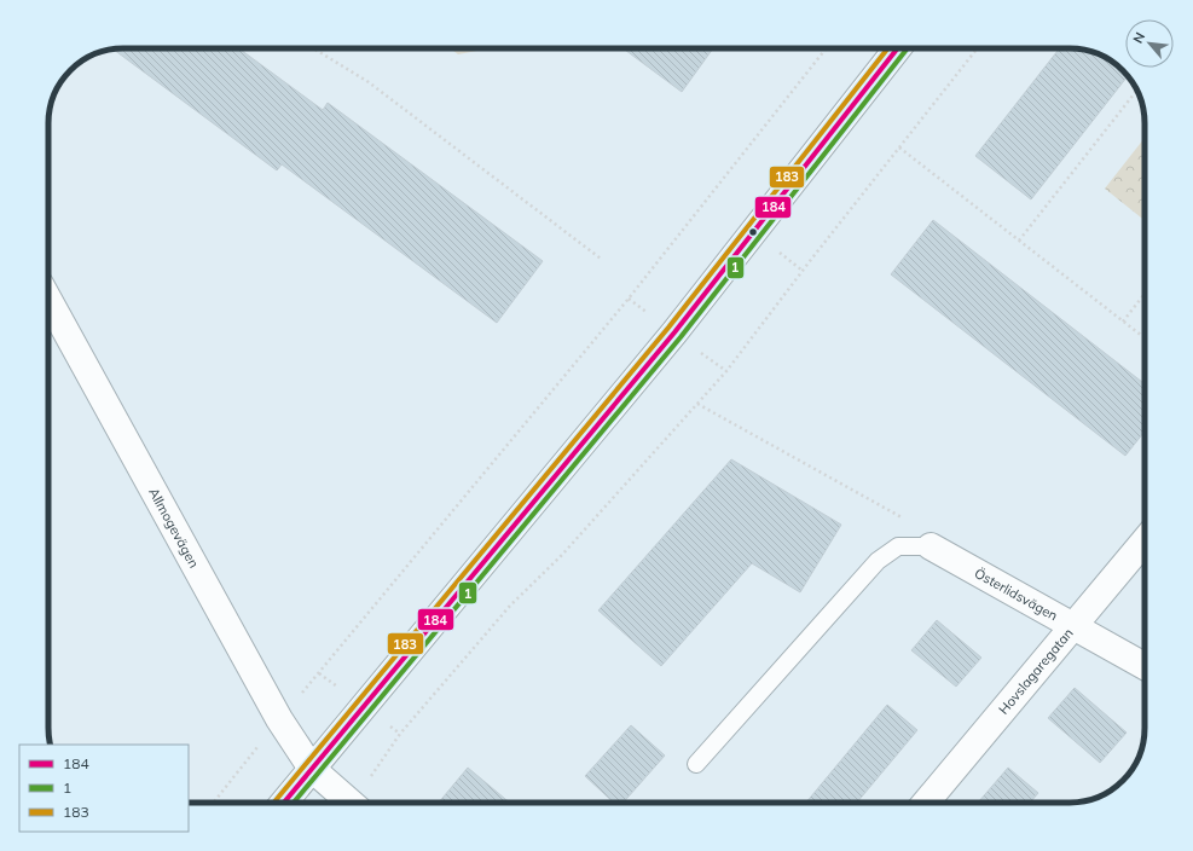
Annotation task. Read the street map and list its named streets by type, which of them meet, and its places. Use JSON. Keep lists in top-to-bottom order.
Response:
{
  "streets": {
    "street": ["Allmogevägen", "Österlidsvägen", "Hovslagaregatan"]
  },
  "crossings": [
    ["Österlidsvägen", "Hovslagaregatan"]
  ],
  "lines": ["transit line 184", "transit line 1", "transit line 183"],
  "legend": ["184", "1", "183"],
  "north": "top left"
}
